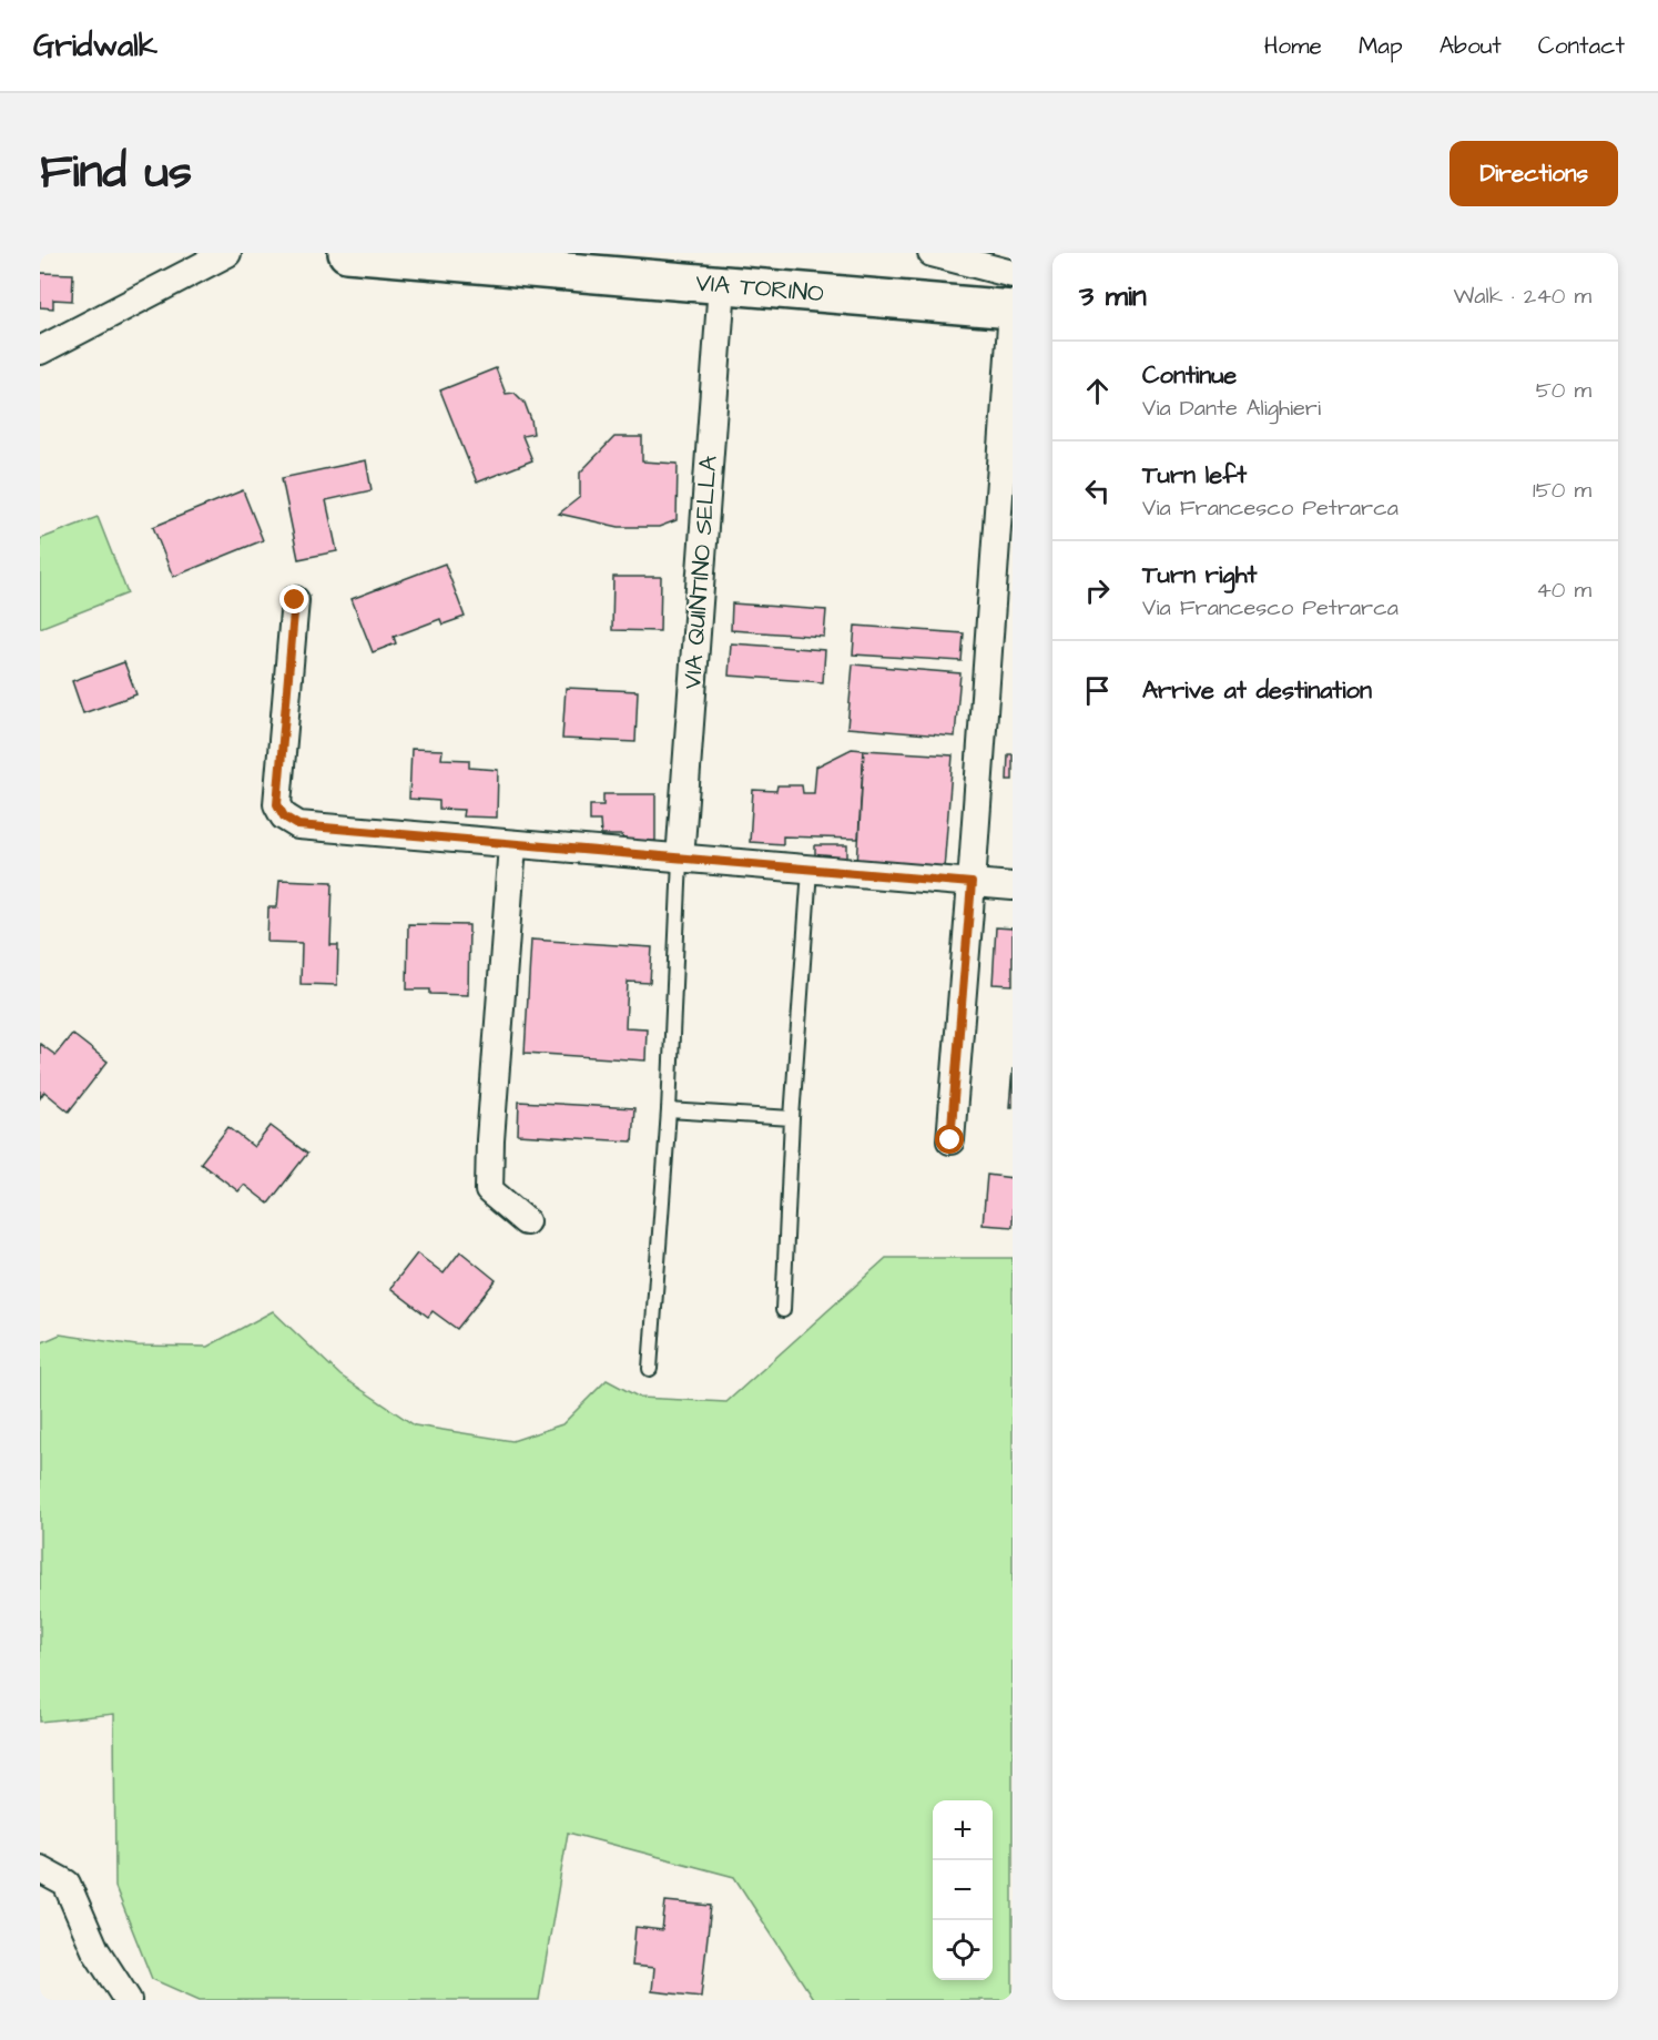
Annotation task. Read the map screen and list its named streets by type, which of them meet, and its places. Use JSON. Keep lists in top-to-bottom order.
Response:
{
  "streets": {
    "main road": ["VIA TORINO"],
    "street": ["VIA QUINTINO SELLA"]
  },
  "crossings": [
    ["VIA TORINO", "VIA QUINTINO SELLA"]
  ],
  "page": {
    "header": "Gridwalk",
    "nav": [
      "Home",
      "Map",
      "About",
      "Contact"
    ],
    "title": "Find us",
    "buttons": "Directions",
    "heading": ["3 min", "Walk · 240 m"],
    "list": [
      ["Continue", "Via Dante Alighieri", "50 m"],
      ["Turn left", "Via Francesco Petrarca", "150 m"],
      ["Turn right", "Via Francesco Petrarca", "40 m"],
      "Arrive at destination"
    ],
    "map_buttons": ["+", "−"]
  }
}
